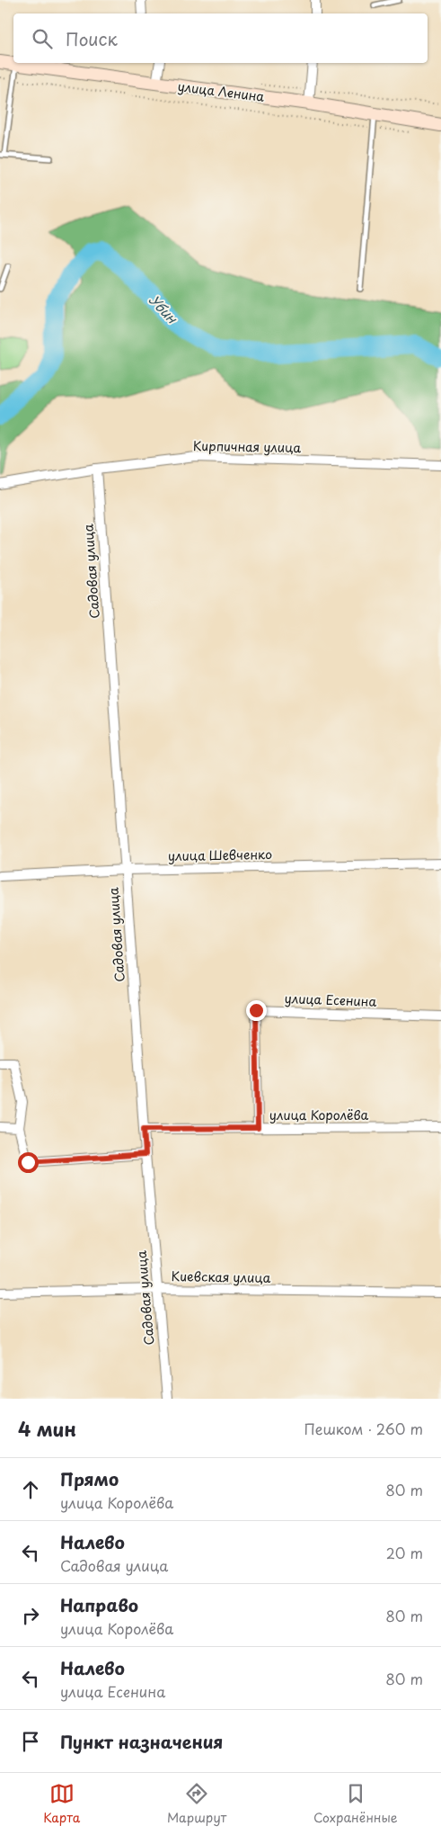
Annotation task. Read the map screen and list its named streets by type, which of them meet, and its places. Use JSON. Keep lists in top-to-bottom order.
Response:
{
  "streets": {
    "street": [
      "улица Ленина",
      "Кирпичная улица",
      "Садовая улица",
      "улица Шевченко",
      "улица Есенина",
      "улица Королёва",
      "Киевская улица"
    ]
  },
  "crossings": [
    ["Кирпичная улица", "Садовая улица"],
    ["Садовая улица", "улица Шевченко"],
    ["Садовая улица", "улица Королёва"],
    ["Садовая улица", "Киевская улица"],
    ["улица Есенина", "улица Королёва"]
  ],
  "water": ["Убин"],
  "page": {
    "search": "Поиск",
    "heading": ["4 мин", "Пешком · 260 m"],
    "list": [
      ["Прямо", "улица Королёва", "80 m"],
      ["Налево", "Садовая улица", "20 m"],
      ["Направо", "улица Королёва", "80 m"],
      ["Налево", "улица Есенина", "80 m"],
      "Пункт назначения"
    ],
    "nav": ["Карта", "Маршрут", "Сохранённые"]
  }
}
